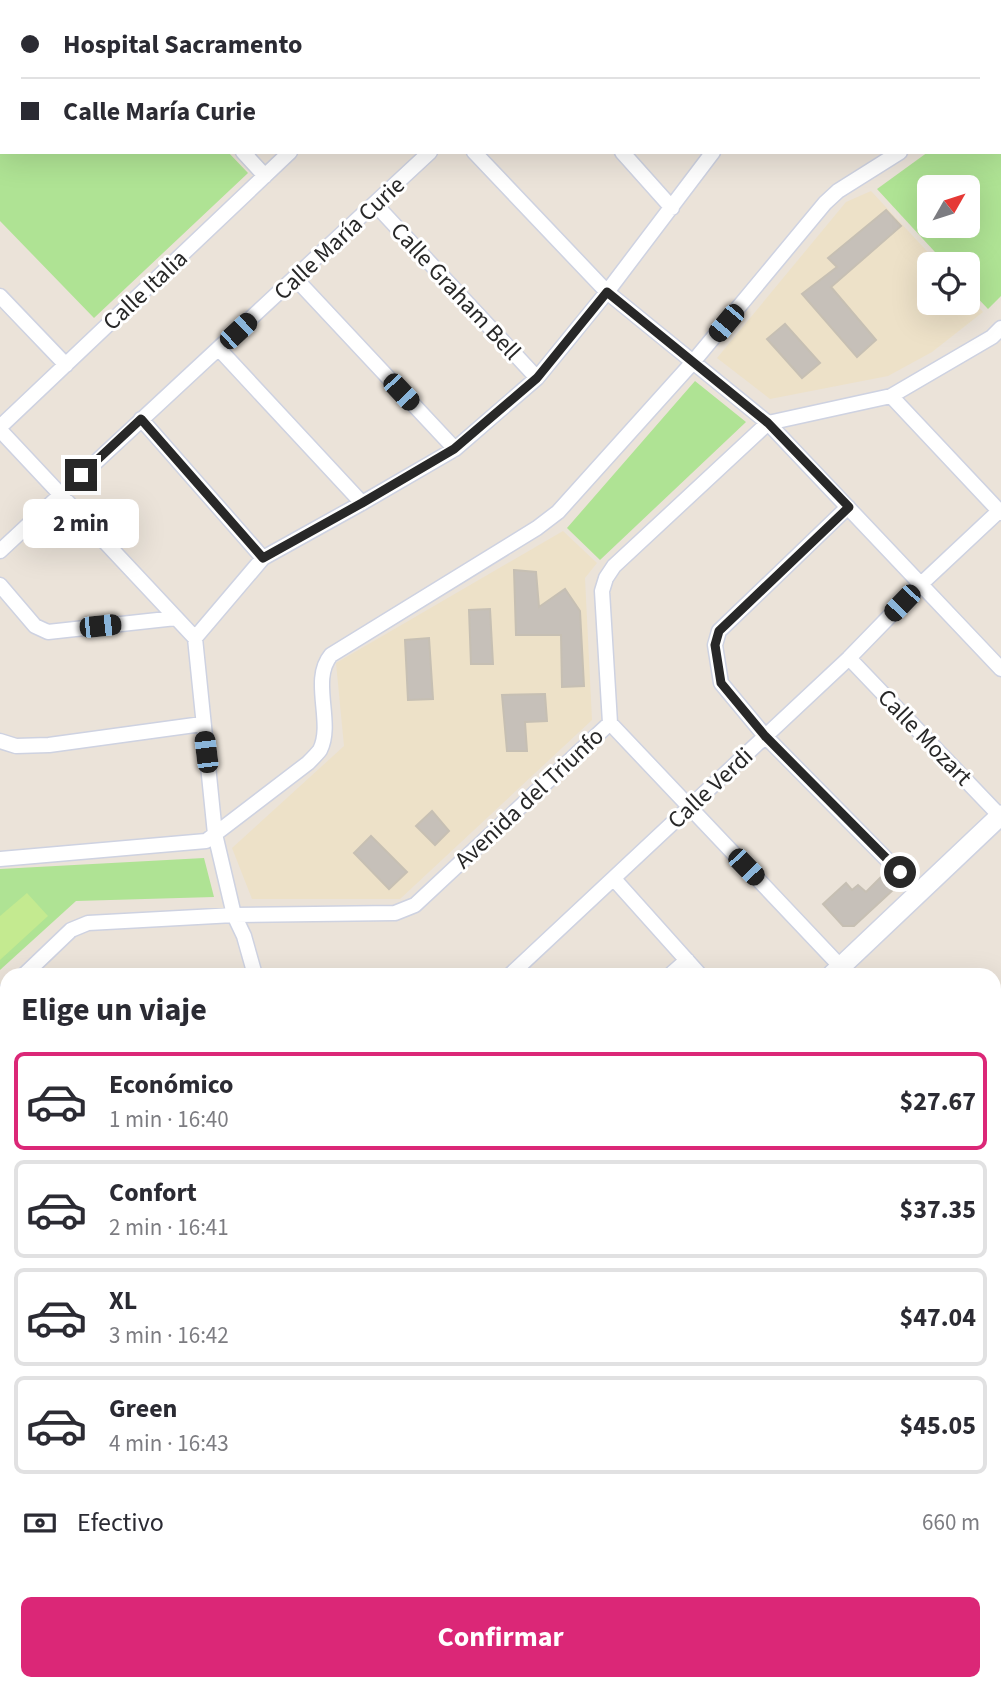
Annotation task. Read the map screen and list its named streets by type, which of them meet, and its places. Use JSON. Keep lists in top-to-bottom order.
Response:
{
  "streets": {
    "street": [
      "Calle María Curie",
      "Calle Italia",
      "Calle Graham Bell",
      "Calle Mozart",
      "Calle Verdi",
      "Avenida del Triunfo"
    ]
  },
  "crossings": [
    ["Calle María Curie", "Calle Graham Bell"],
    ["Calle Mozart", "Calle Verdi"]
  ],
  "north": "top right",
  "page": {
    "banner": ["Hospital Sacramento", "Calle María Curie"],
    "bubble": "2 min",
    "heading": "Elige un viaje",
    "list": [
      {
        "name": "Económico",
        "note": "1 min · 16:40",
        "value": "$27.67"
      },
      {
        "name": "Confort",
        "note": "2 min · 16:41",
        "value": "$37.35"
      },
      {
        "name": "XL",
        "note": "3 min · 16:42",
        "value": "$47.04"
      },
      {
        "name": "Green",
        "note": "4 min · 16:43",
        "value": "$45.05"
      }
    ],
    "pay": ["Efectivo", "660 m"],
    "buttons": "Confirmar"
  }
}
